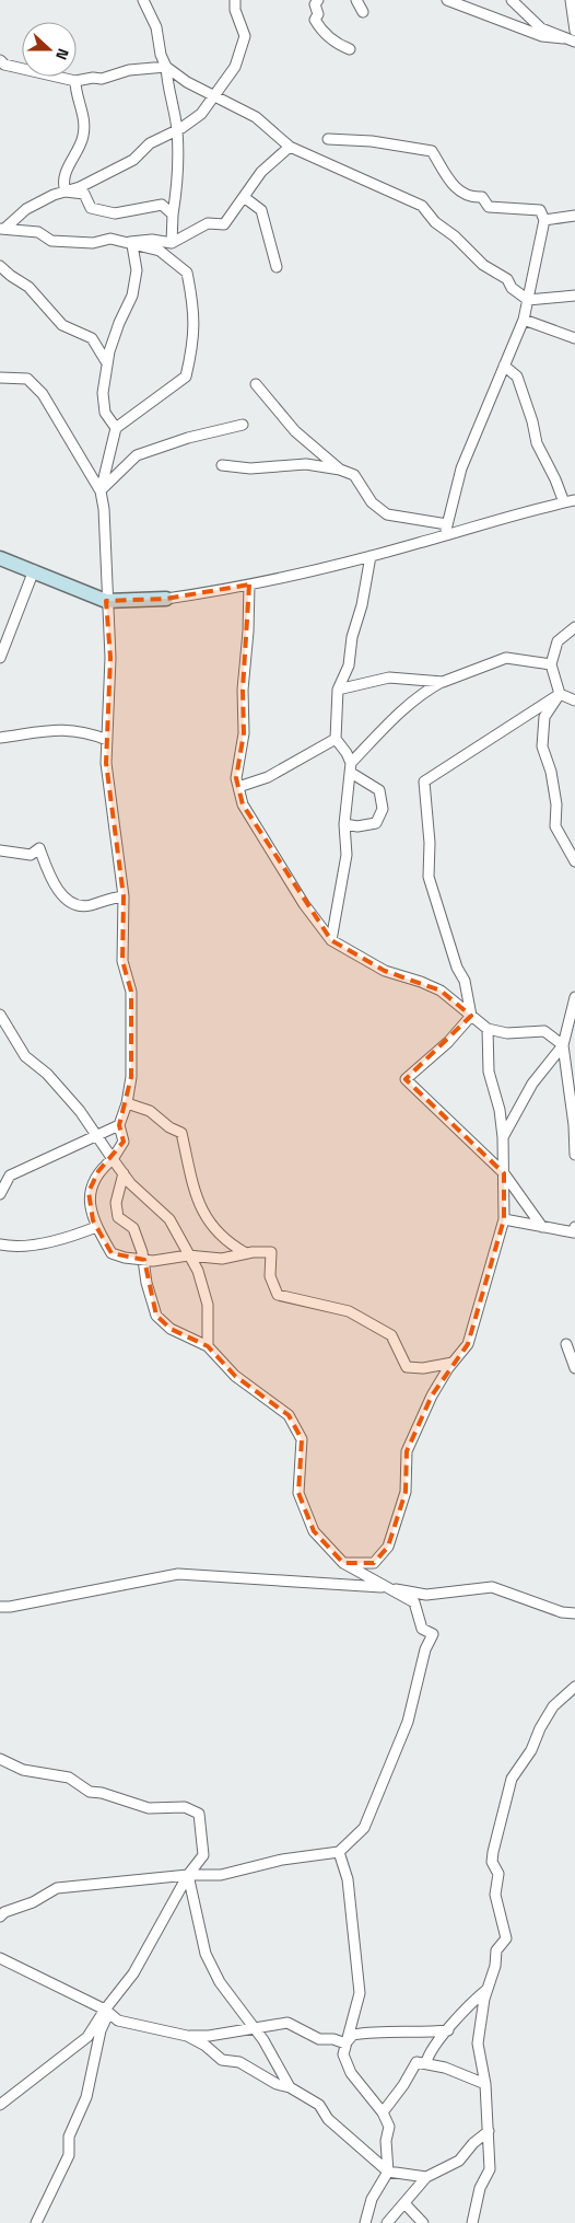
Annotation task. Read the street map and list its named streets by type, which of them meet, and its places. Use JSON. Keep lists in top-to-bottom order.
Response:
{
  "north": "right"
}
